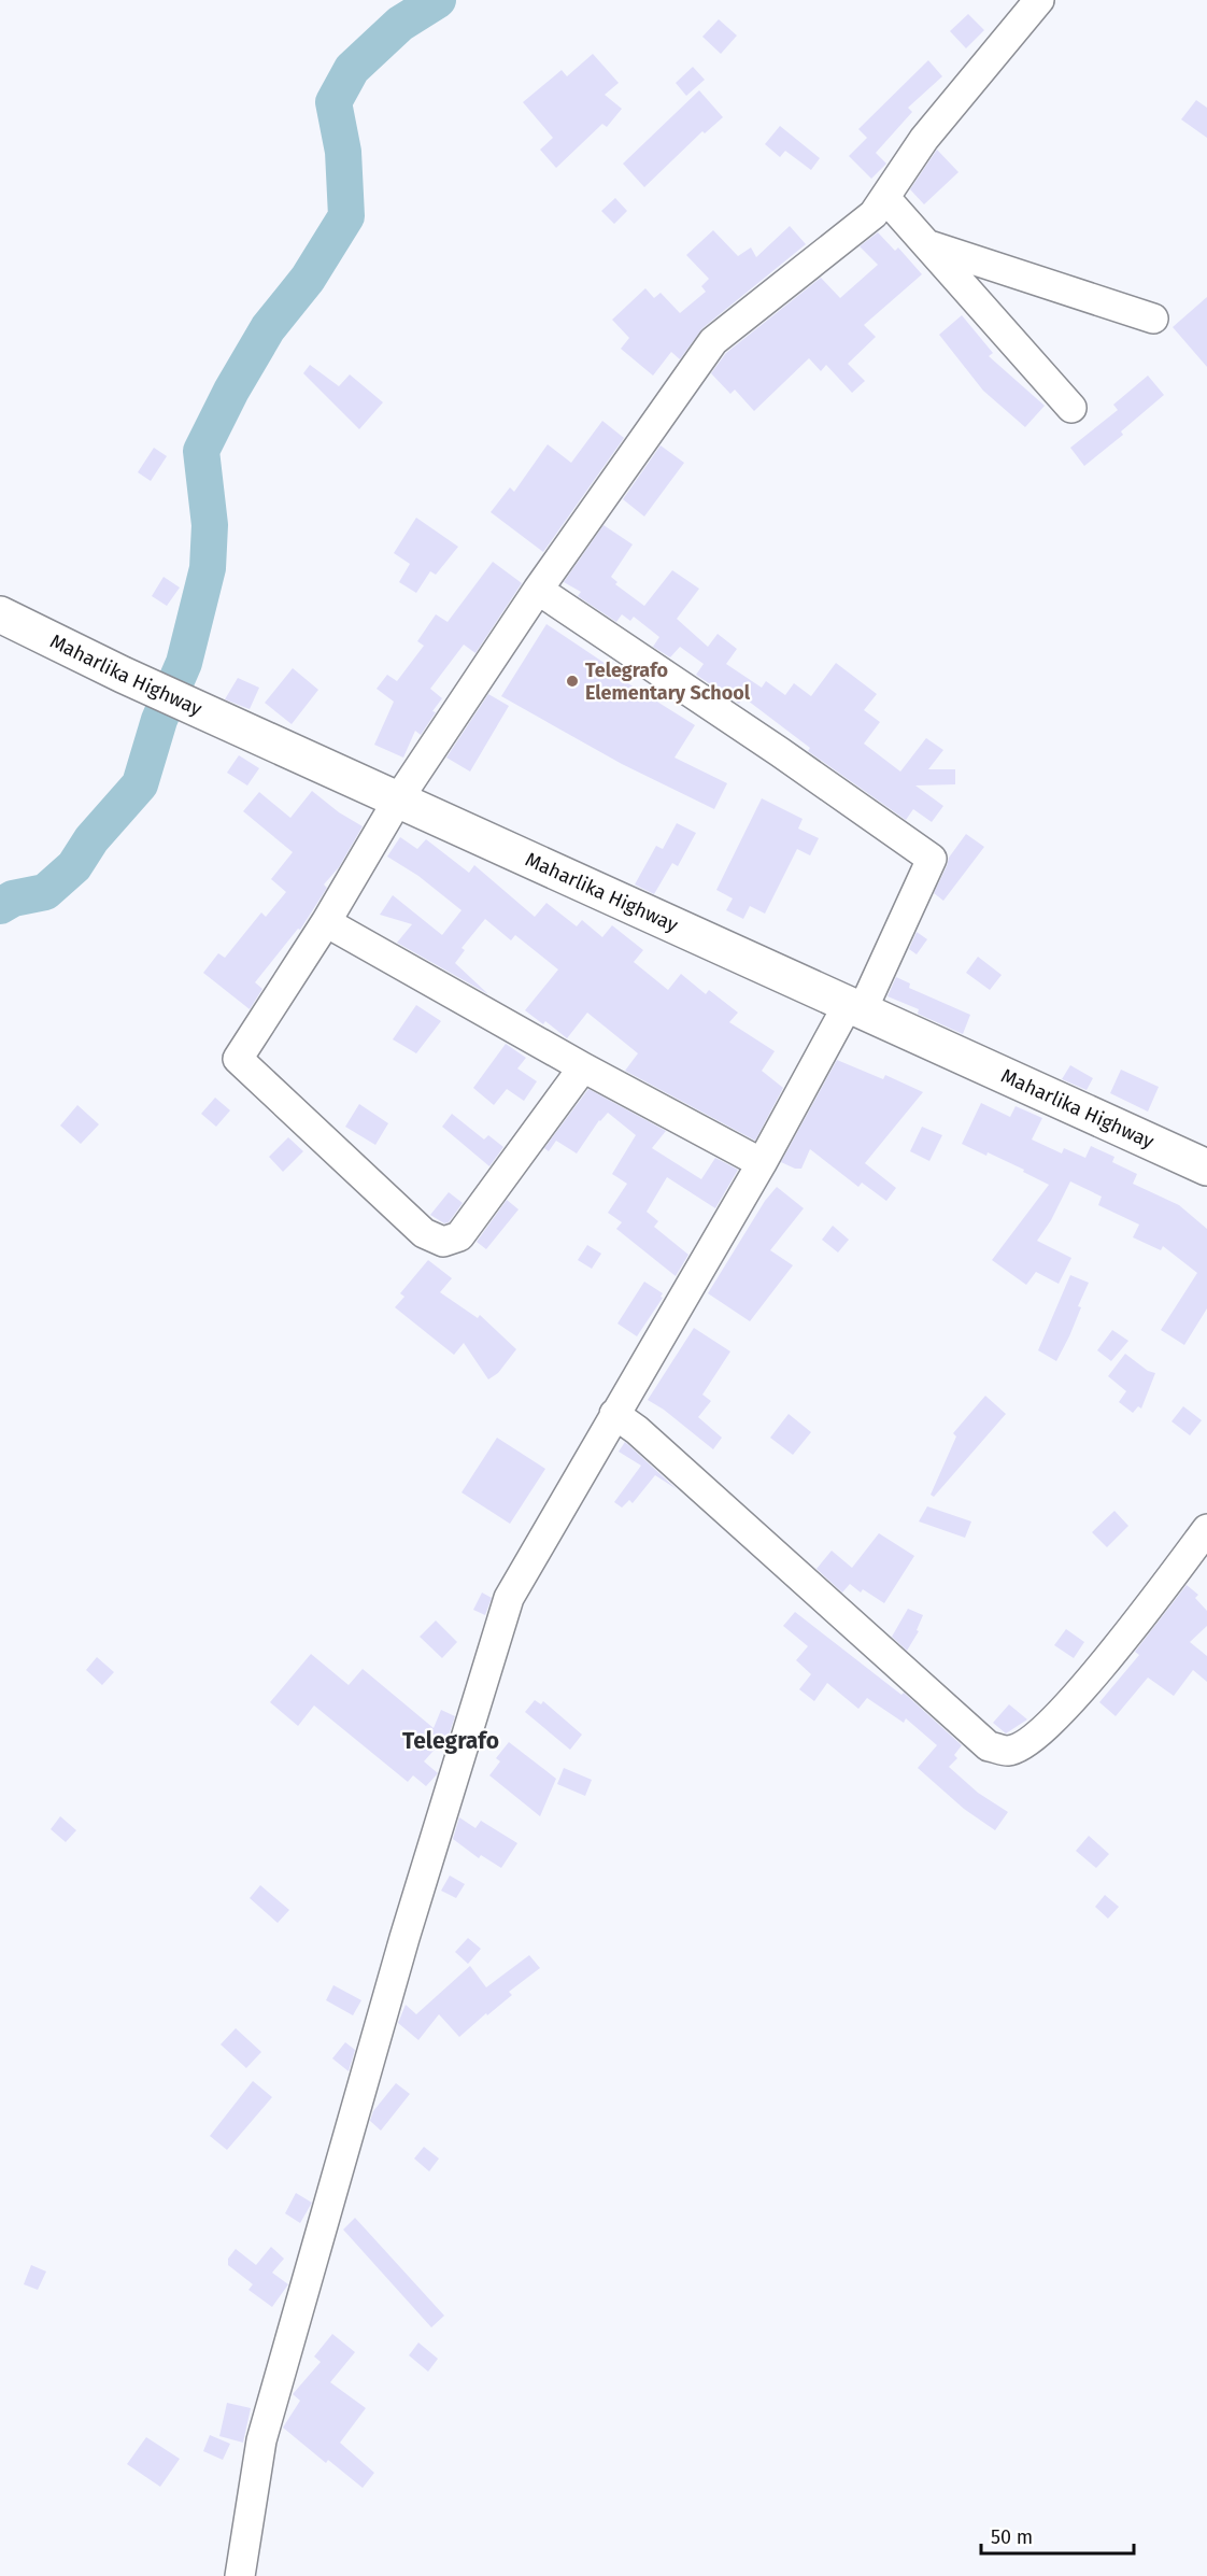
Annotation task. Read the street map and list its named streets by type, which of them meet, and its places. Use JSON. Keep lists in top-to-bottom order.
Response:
{
  "streets": {
    "highway": ["Maharlika Highway"]
  },
  "districts": ["Telegrafo"],
  "places": ["Telegrafo Elementary School"],
  "scale_bar": "50 m"
}
